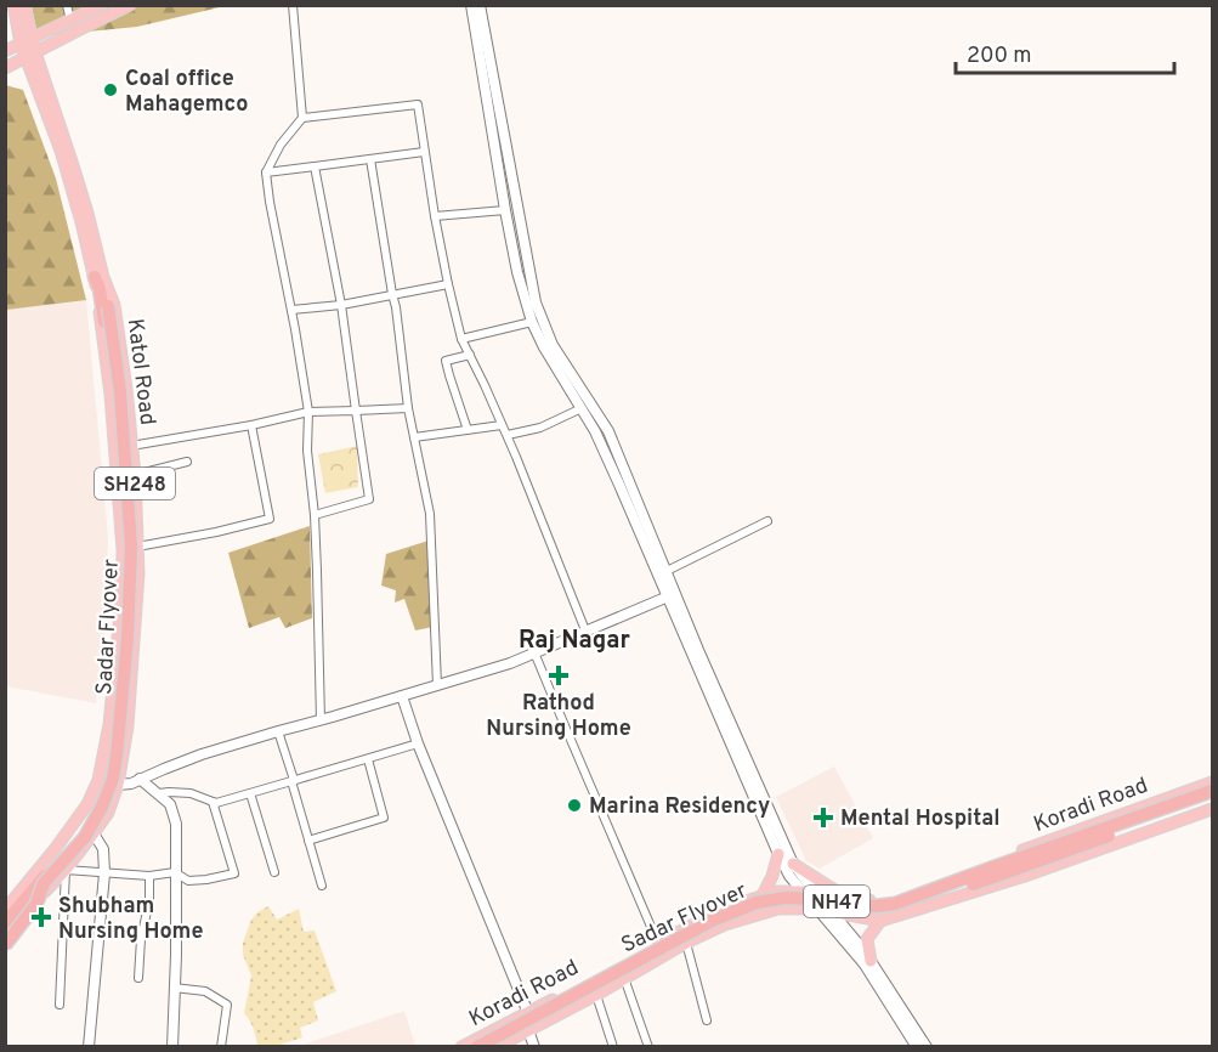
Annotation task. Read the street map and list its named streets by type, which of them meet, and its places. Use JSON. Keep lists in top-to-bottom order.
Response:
{
  "streets": {
    "highway": ["Sadar Flyover", "NH47"],
    "main road": ["Katol Road", "SH248", "Koradi Road"]
  },
  "crossings": [
    ["Katol Road", "Sadar Flyover"],
    ["Koradi Road", "NH47"]
  ],
  "districts": ["Raj Nagar"],
  "places": {
    "other": ["Coal office Mahagemco", "Marina Residency"],
    "health": ["Rathod Nursing Home", "Mental Hospital", "Shubham Nursing Home"]
  },
  "scale_bar": "200 m"
}
